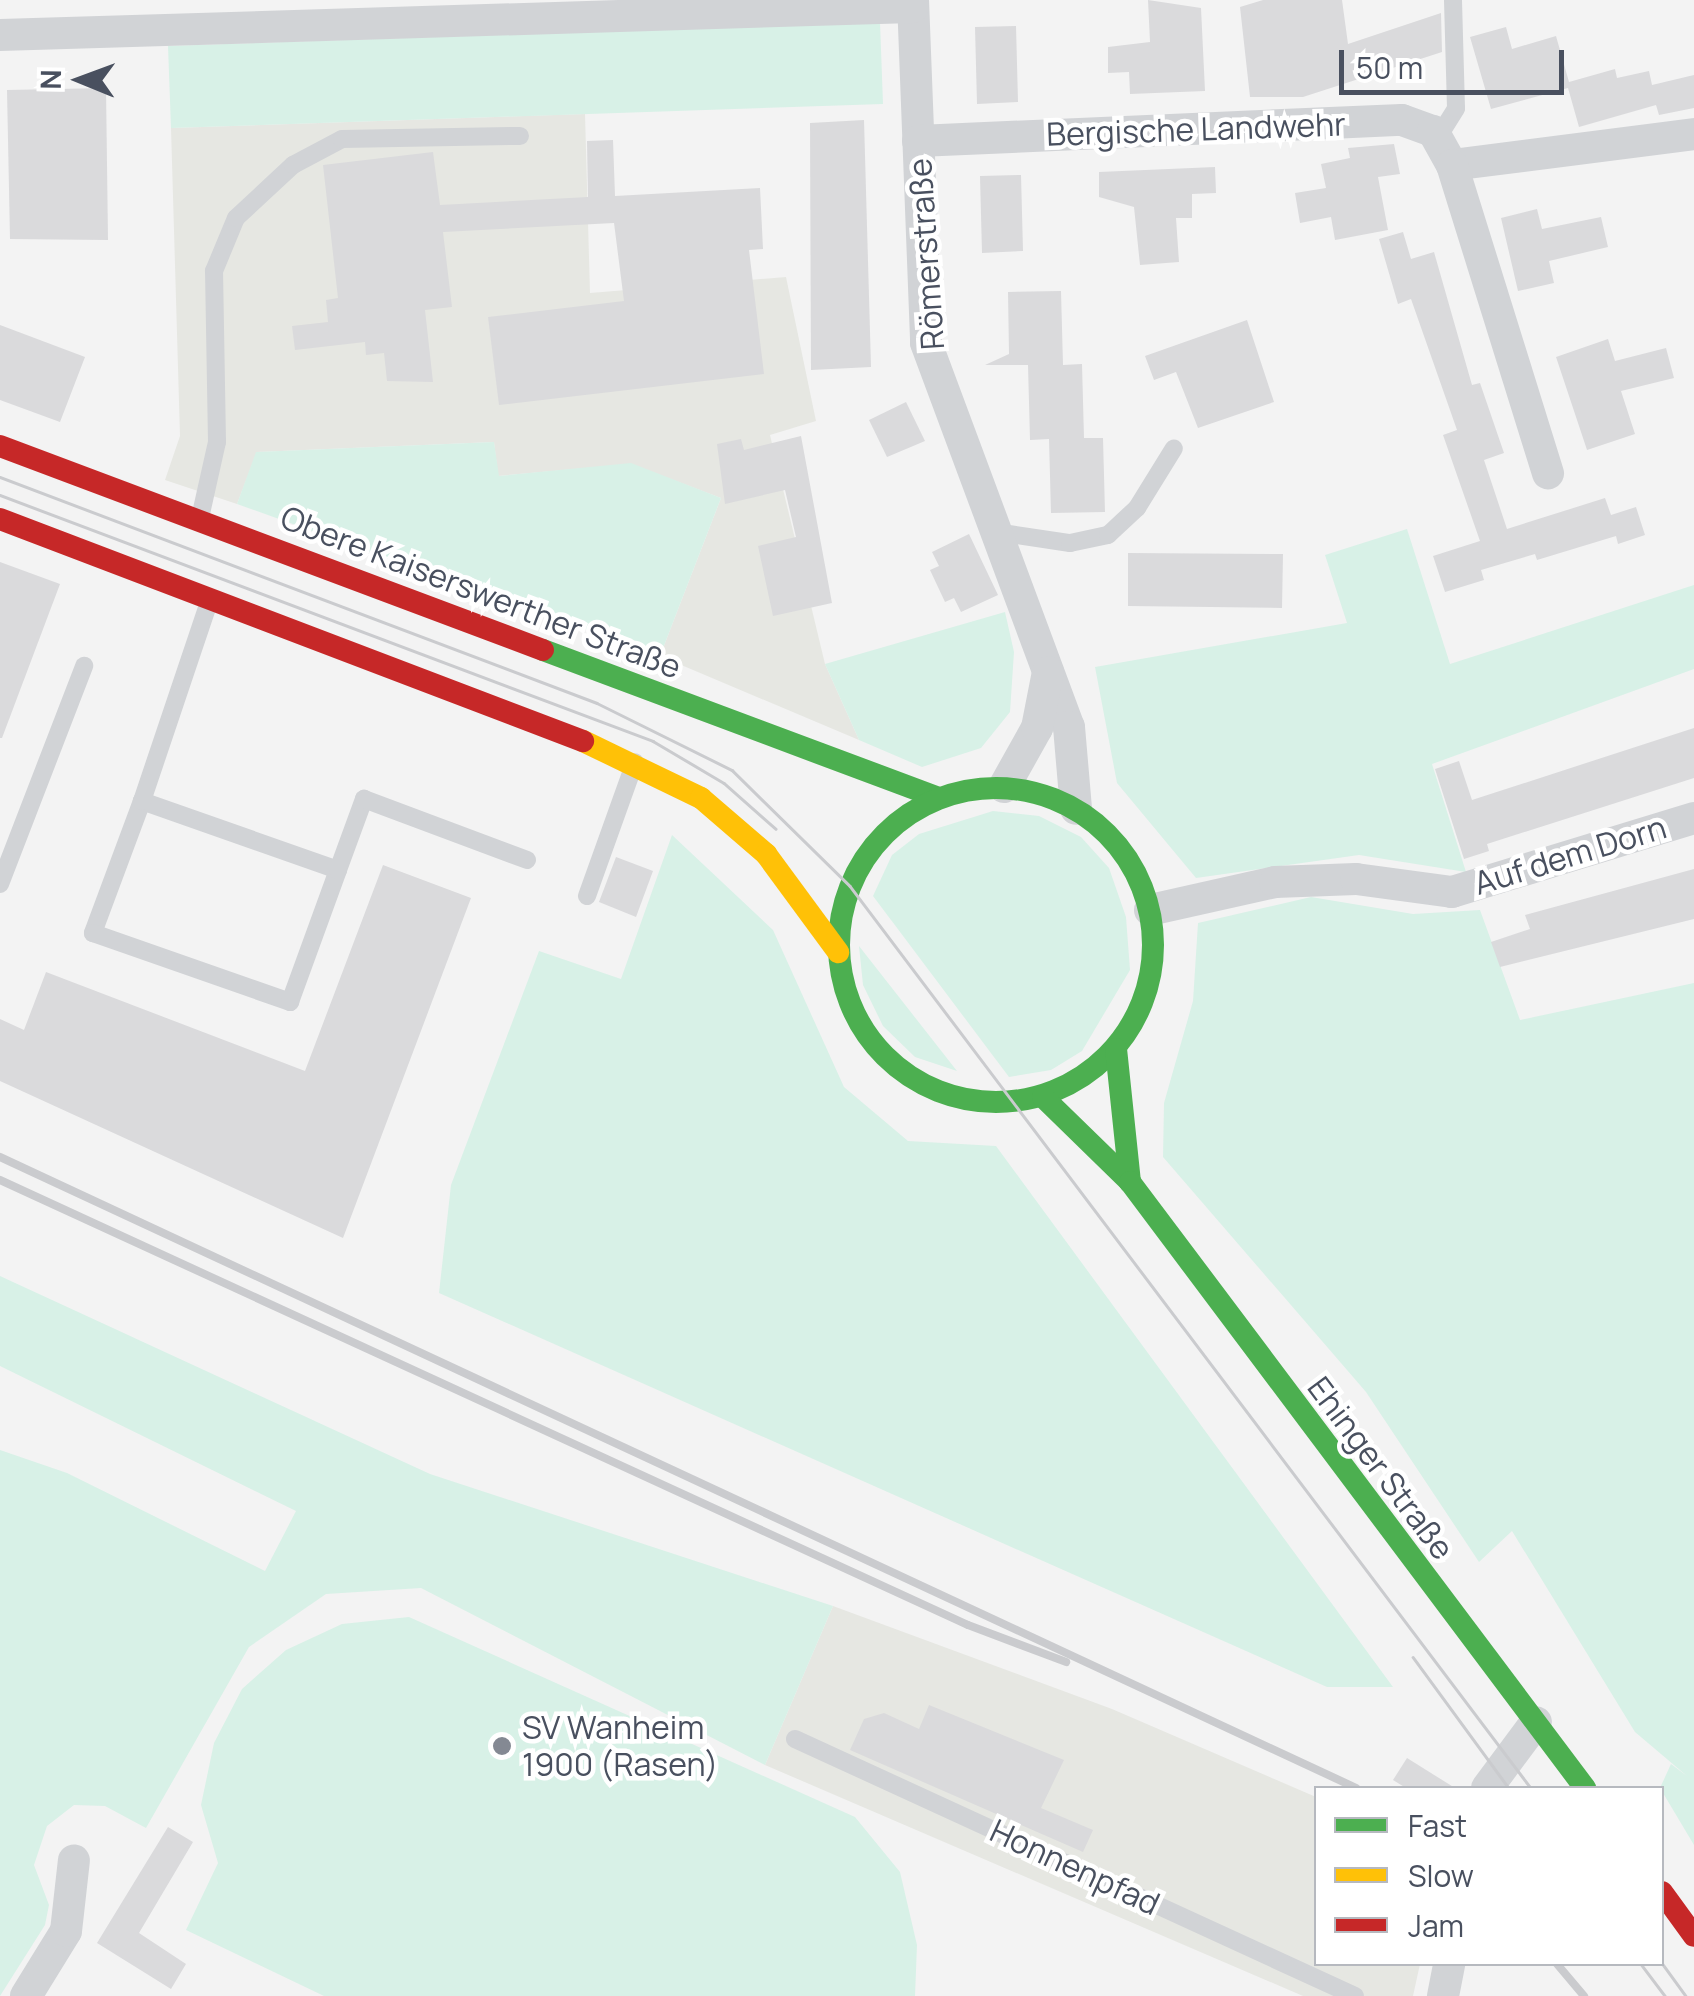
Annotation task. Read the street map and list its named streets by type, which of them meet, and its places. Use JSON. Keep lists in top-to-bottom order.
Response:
{
  "streets": {
    "street": [
      "Bergische Landwehr",
      "Römerstraße",
      "Obere Kaiserswerther Straße",
      "Auf dem Dorn",
      "Ehinger Straße"
    ],
    "lane": ["Honnenpfad"]
  },
  "crossings": [
    ["Bergische Landwehr", "Römerstraße"],
    ["Römerstraße", "Obere Kaiserswerther Straße"],
    ["Römerstraße", "Auf dem Dorn"],
    ["Römerstraße", "Ehinger Straße"],
    ["Obere Kaiserswerther Straße", "Auf dem Dorn"],
    ["Obere Kaiserswerther Straße", "Ehinger Straße"],
    ["Auf dem Dorn", "Ehinger Straße"]
  ],
  "places": ["SV Wanheim 1900 (Rasen)"],
  "legend": ["Fast", "Slow", "Jam"],
  "scale_bar": "50 m",
  "north": "left"
}
